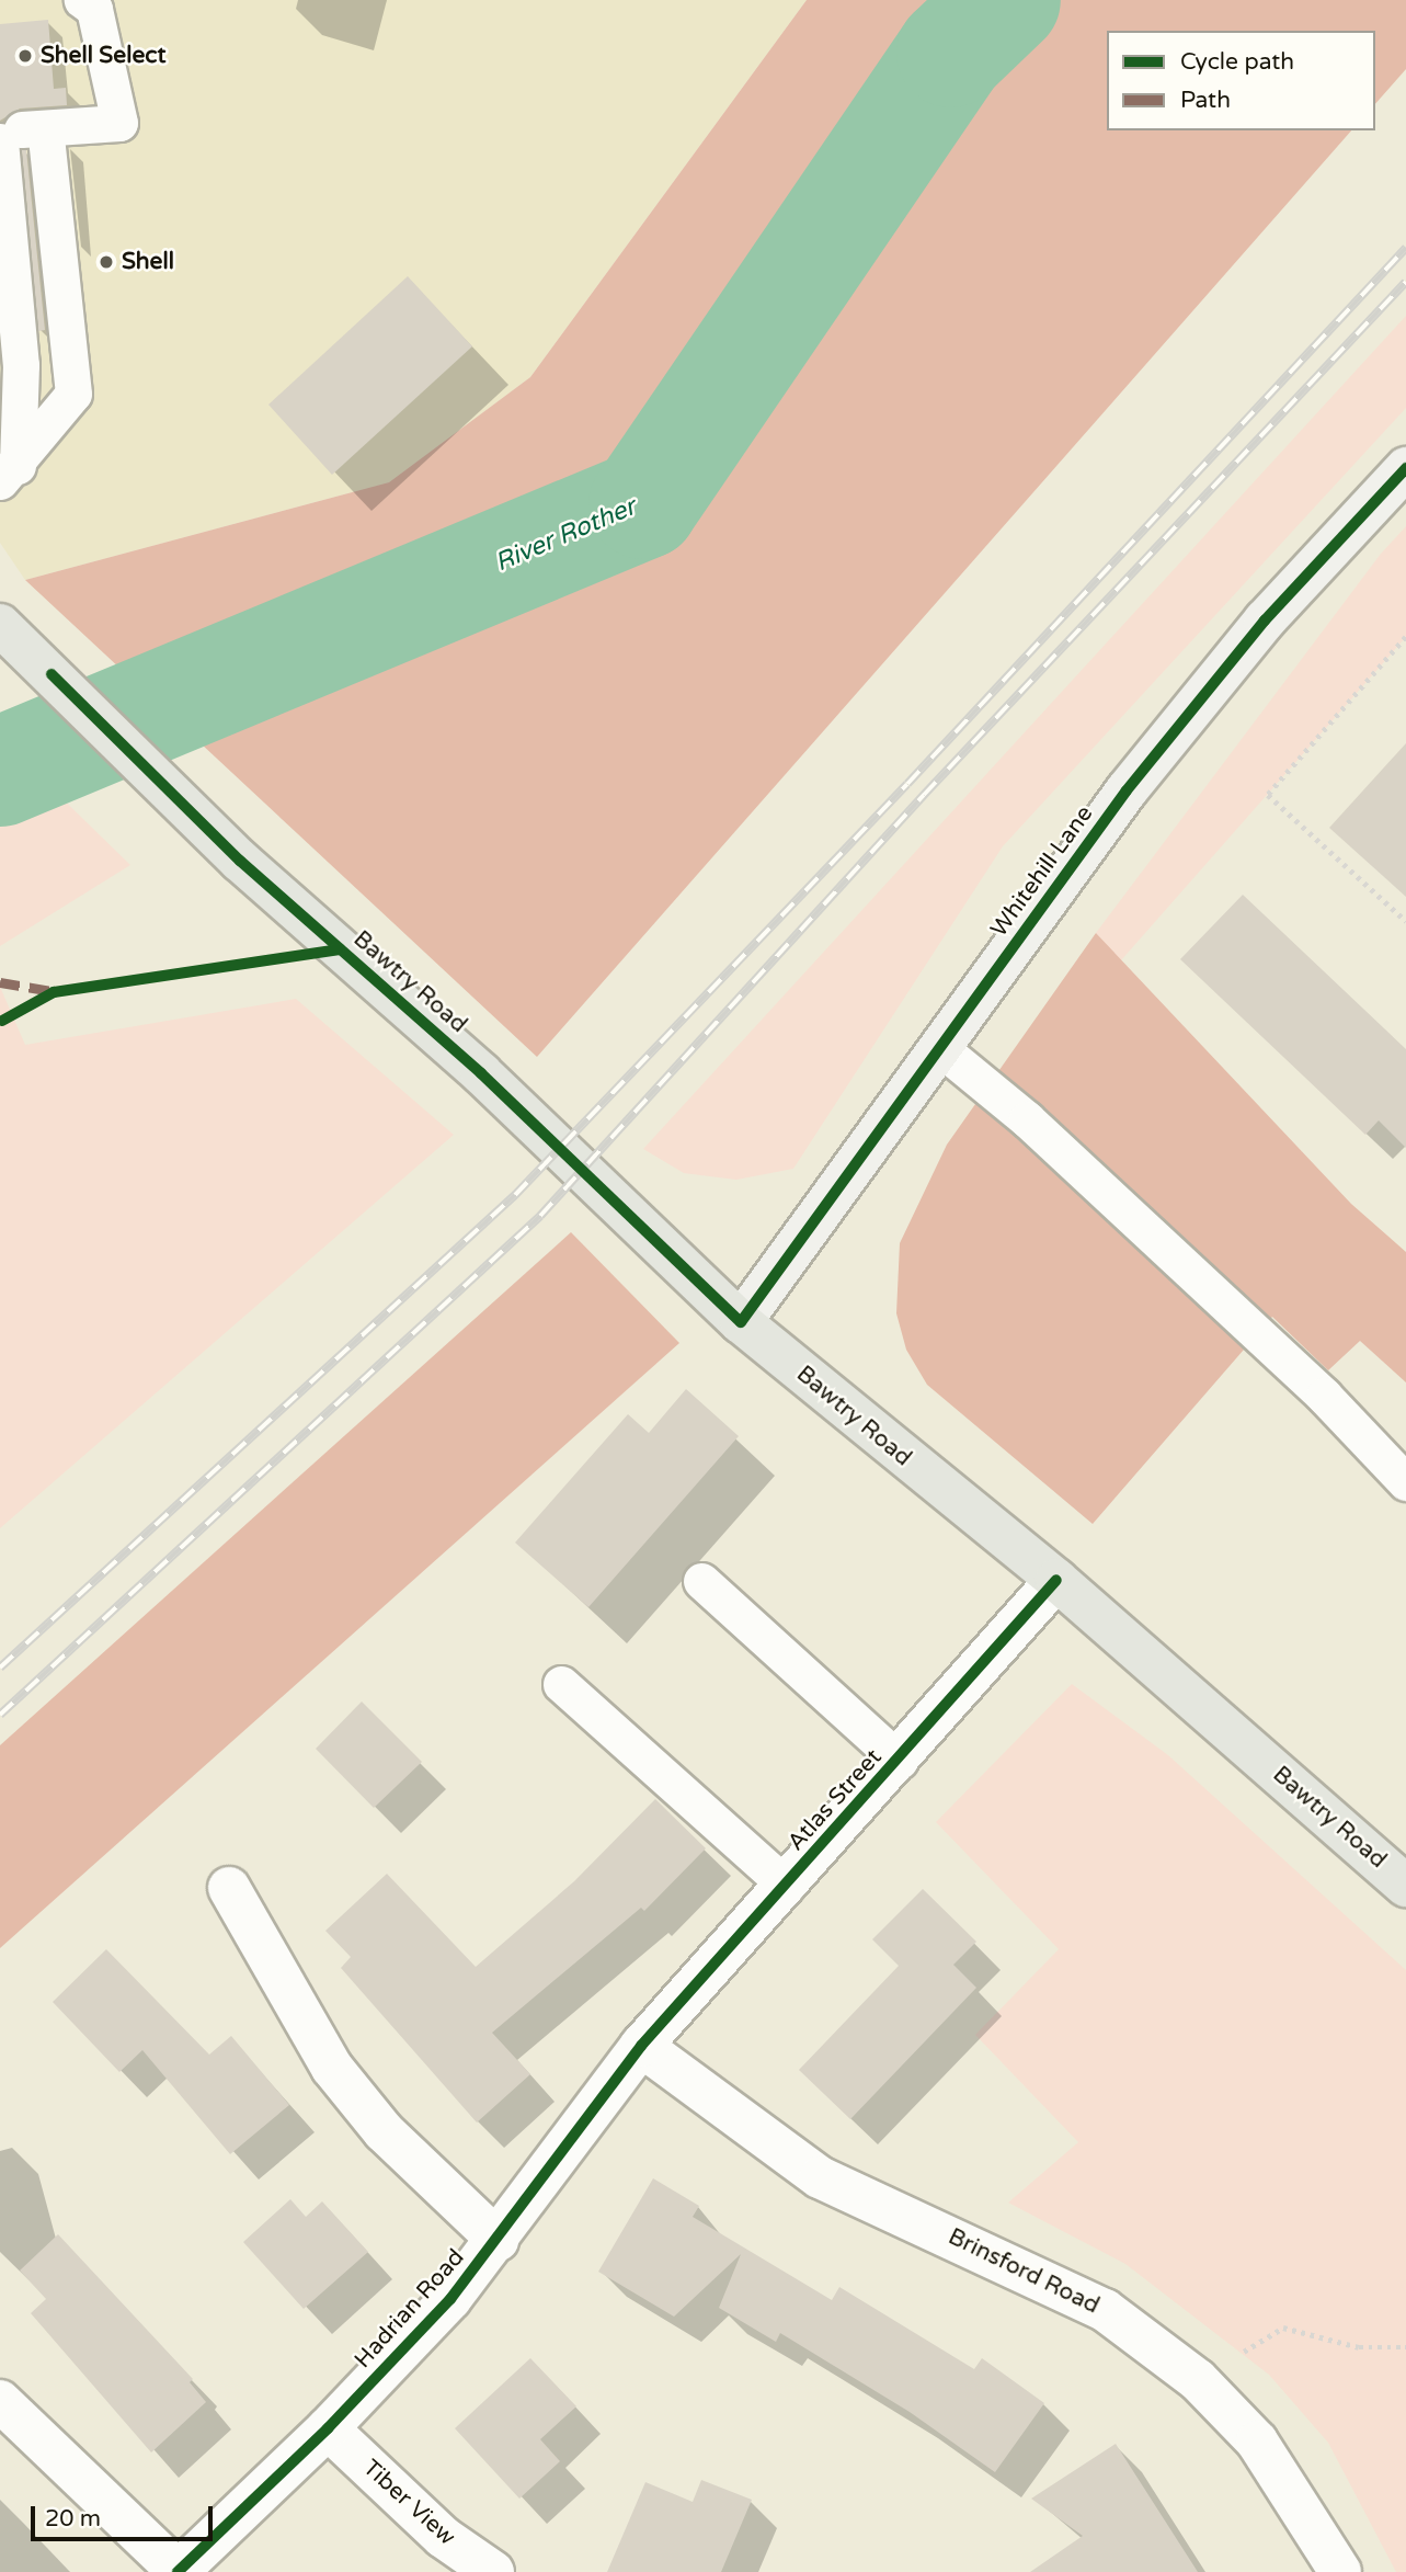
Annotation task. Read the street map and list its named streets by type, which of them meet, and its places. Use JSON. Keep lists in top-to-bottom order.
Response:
{
  "streets": {
    "main road": ["Whitehill Lane", "Bawtry Road"],
    "street": [
      "Atlas Street",
      "Brinsford Road",
      "Hadrian Road",
      "Tiber View"
    ]
  },
  "crossings": [
    ["Whitehill Lane", "Bawtry Road"],
    ["Bawtry Road", "Atlas Street"],
    ["Atlas Street", "Brinsford Road"],
    ["Atlas Street", "Hadrian Road"],
    ["Brinsford Road", "Hadrian Road"],
    ["Hadrian Road", "Tiber View"]
  ],
  "water": ["River Rother"],
  "places": ["Shell Select", "Shell"],
  "legend": ["Cycle path", "Path"],
  "scale_bar": "20 m"
}
